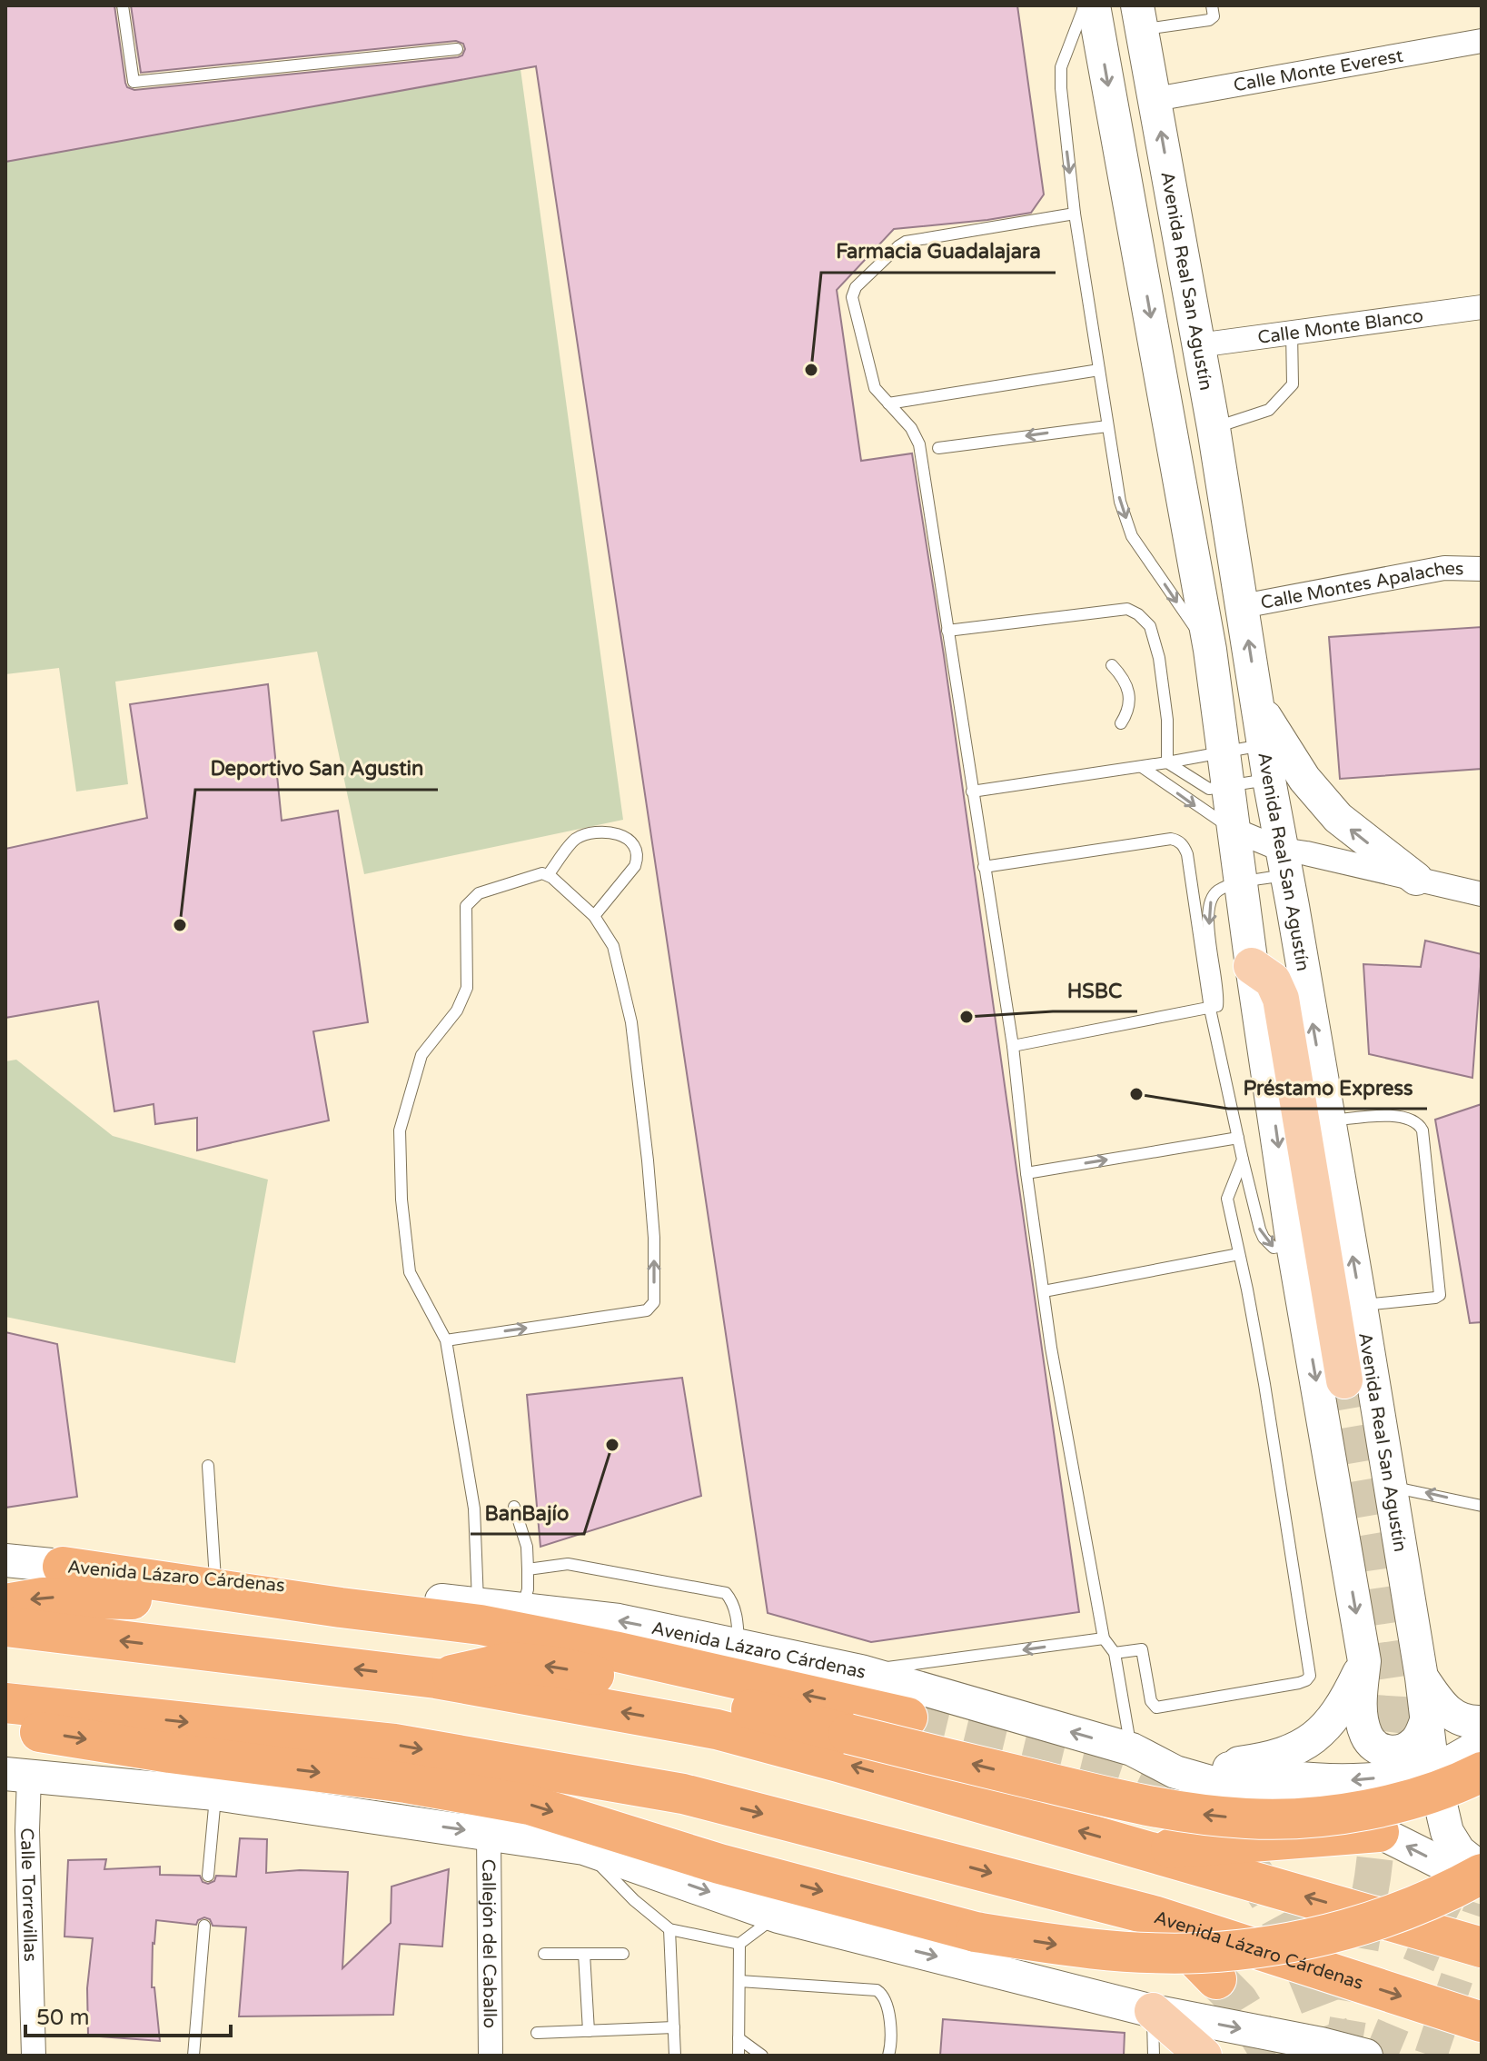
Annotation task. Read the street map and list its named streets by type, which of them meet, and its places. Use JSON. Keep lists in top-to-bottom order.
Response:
{
  "streets": {
    "highway": ["Avenida Lázaro Cárdenas"],
    "main road": ["Avenida Real San Agustín"],
    "street": [
      "Calle Monte Everest",
      "Calle Monte Blanco",
      "Calle Montes Apalaches",
      "Calle Torrevillas",
      "Callejón del Caballo"
    ]
  },
  "crossings": [
    ["Calle Monte Everest", "Avenida Real San Agustín"],
    ["Avenida Real San Agustín", "Calle Monte Blanco"],
    ["Avenida Real San Agustín", "Calle Montes Apalaches"],
    ["Avenida Real San Agustín", "Avenida Lázaro Cárdenas"]
  ],
  "places": [
    "Farmacia Guadalajara",
    "Deportivo San Agustin",
    "HSBC",
    "Préstamo Express",
    "BanBajío"
  ],
  "scale_bar": "50 m"
}
